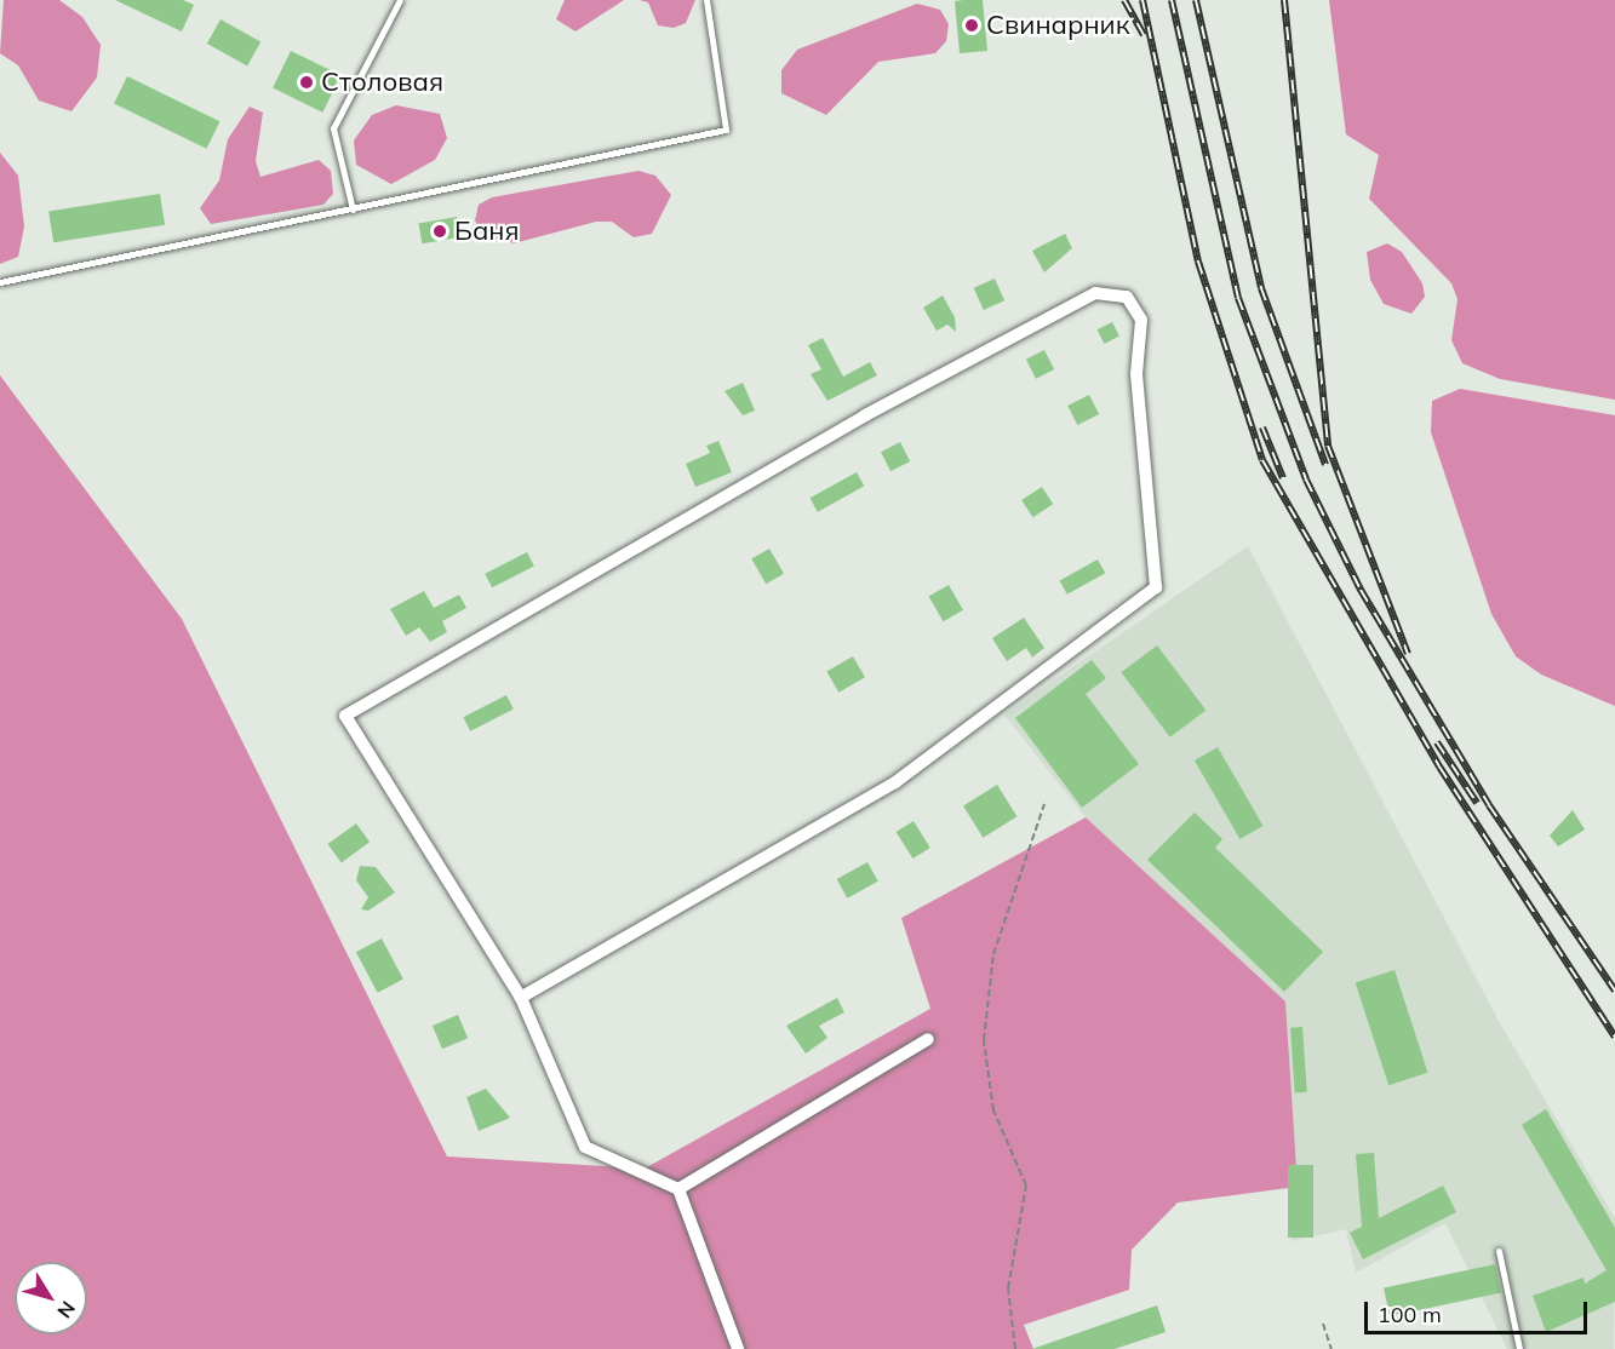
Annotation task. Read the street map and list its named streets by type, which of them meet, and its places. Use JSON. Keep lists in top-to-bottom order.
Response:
{
  "places": ["Свинарник", "Столовая", "Баня"],
  "scale_bar": "100 m",
  "north": "bottom right"
}
